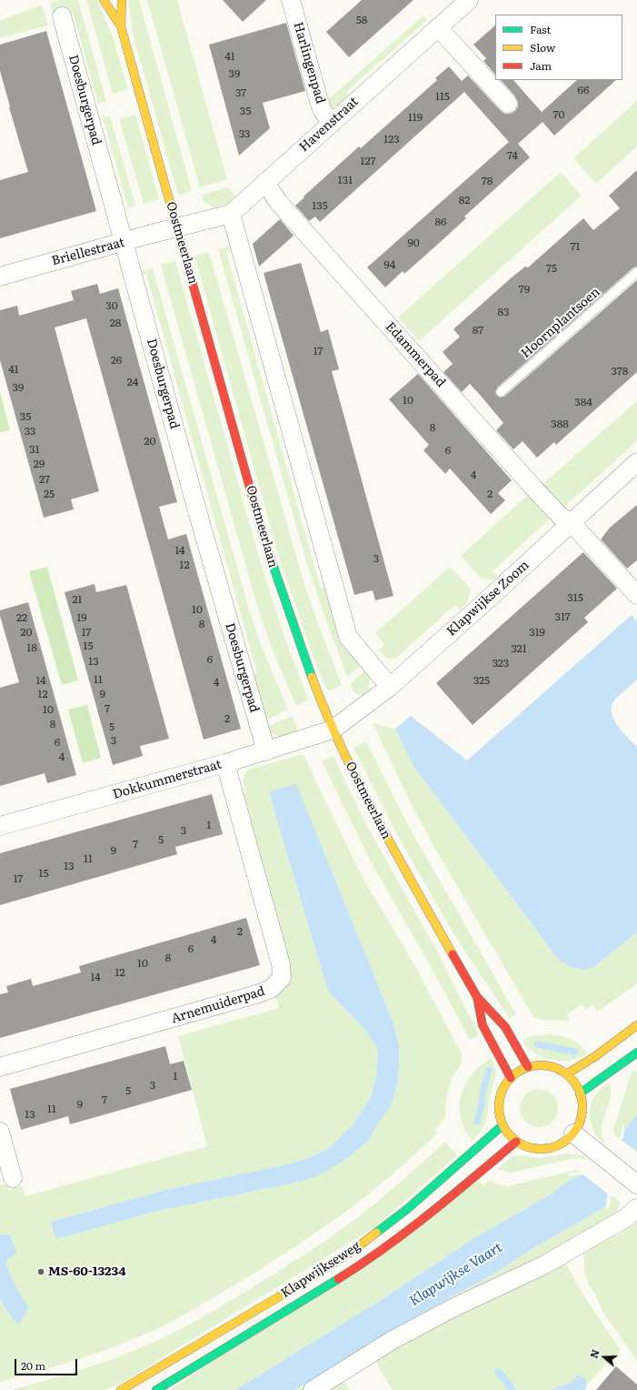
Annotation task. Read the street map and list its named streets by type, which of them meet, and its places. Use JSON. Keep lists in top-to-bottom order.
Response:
{
  "streets": {
    "main road": ["Oostmeerlaan", "Klapwijkseweg"],
    "street": [
      "Harlingenpad",
      "Doesburgerpad",
      "Havenstraat",
      "Briellestraat",
      "Edammerpad",
      "Klapwijkse Zoom",
      "Dokkummerstraat",
      "Arnemuiderpad"
    ],
    "lane": ["Hoornplantsoen"]
  },
  "crossings": [
    ["Harlingenpad", "Havenstraat"],
    ["Doesburgerpad", "Briellestraat"],
    ["Doesburgerpad", "Dokkummerstraat"],
    ["Havenstraat", "Oostmeerlaan"],
    ["Havenstraat", "Briellestraat"],
    ["Havenstraat", "Edammerpad"],
    ["Oostmeerlaan", "Briellestraat"],
    ["Oostmeerlaan", "Klapwijkse Zoom"],
    ["Oostmeerlaan", "Dokkummerstraat"],
    ["Oostmeerlaan", "Klapwijkseweg"],
    ["Edammerpad", "Klapwijkse Zoom"],
    ["Klapwijkse Zoom", "Dokkummerstraat"],
    ["Dokkummerstraat", "Arnemuiderpad"]
  ],
  "water": ["Klapwijkse Vaart"],
  "places": ["MS-60-13234"],
  "house_numbers": [
    "58",
    "41",
    "39",
    "66",
    "37",
    "115",
    "35",
    "70",
    "119",
    "33",
    "123",
    "74",
    "127",
    "131",
    "78",
    "82",
    "135",
    "86",
    "90",
    "71",
    "94",
    "75",
    "79",
    "30",
    "83",
    "28",
    "87",
    "17",
    "26",
    "41",
    "378",
    "24",
    "39",
    "10",
    "384",
    "35",
    "388",
    "8",
    "33",
    "20",
    "31",
    "6",
    "29",
    "4",
    "27",
    "25",
    "2",
    "14",
    "3",
    "12",
    "315",
    "21",
    "10",
    "317",
    "22",
    "19",
    "8",
    "20",
    "17",
    "319",
    "15",
    "18",
    "321",
    "6",
    "13",
    "323",
    "11",
    "14",
    "325",
    "4",
    "12",
    "9",
    "7",
    "10",
    "2",
    "8",
    "5",
    "3",
    "6",
    "4",
    "1",
    "3",
    "5",
    "7",
    "9",
    "11",
    "13",
    "15",
    "17",
    "2",
    "4",
    "6",
    "8",
    "10",
    "12",
    "14",
    "1",
    "3",
    "5",
    "7",
    "9",
    "11",
    "13"
  ],
  "legend": ["Fast", "Slow", "Jam"],
  "scale_bar": "20 m",
  "north": "left"
}
